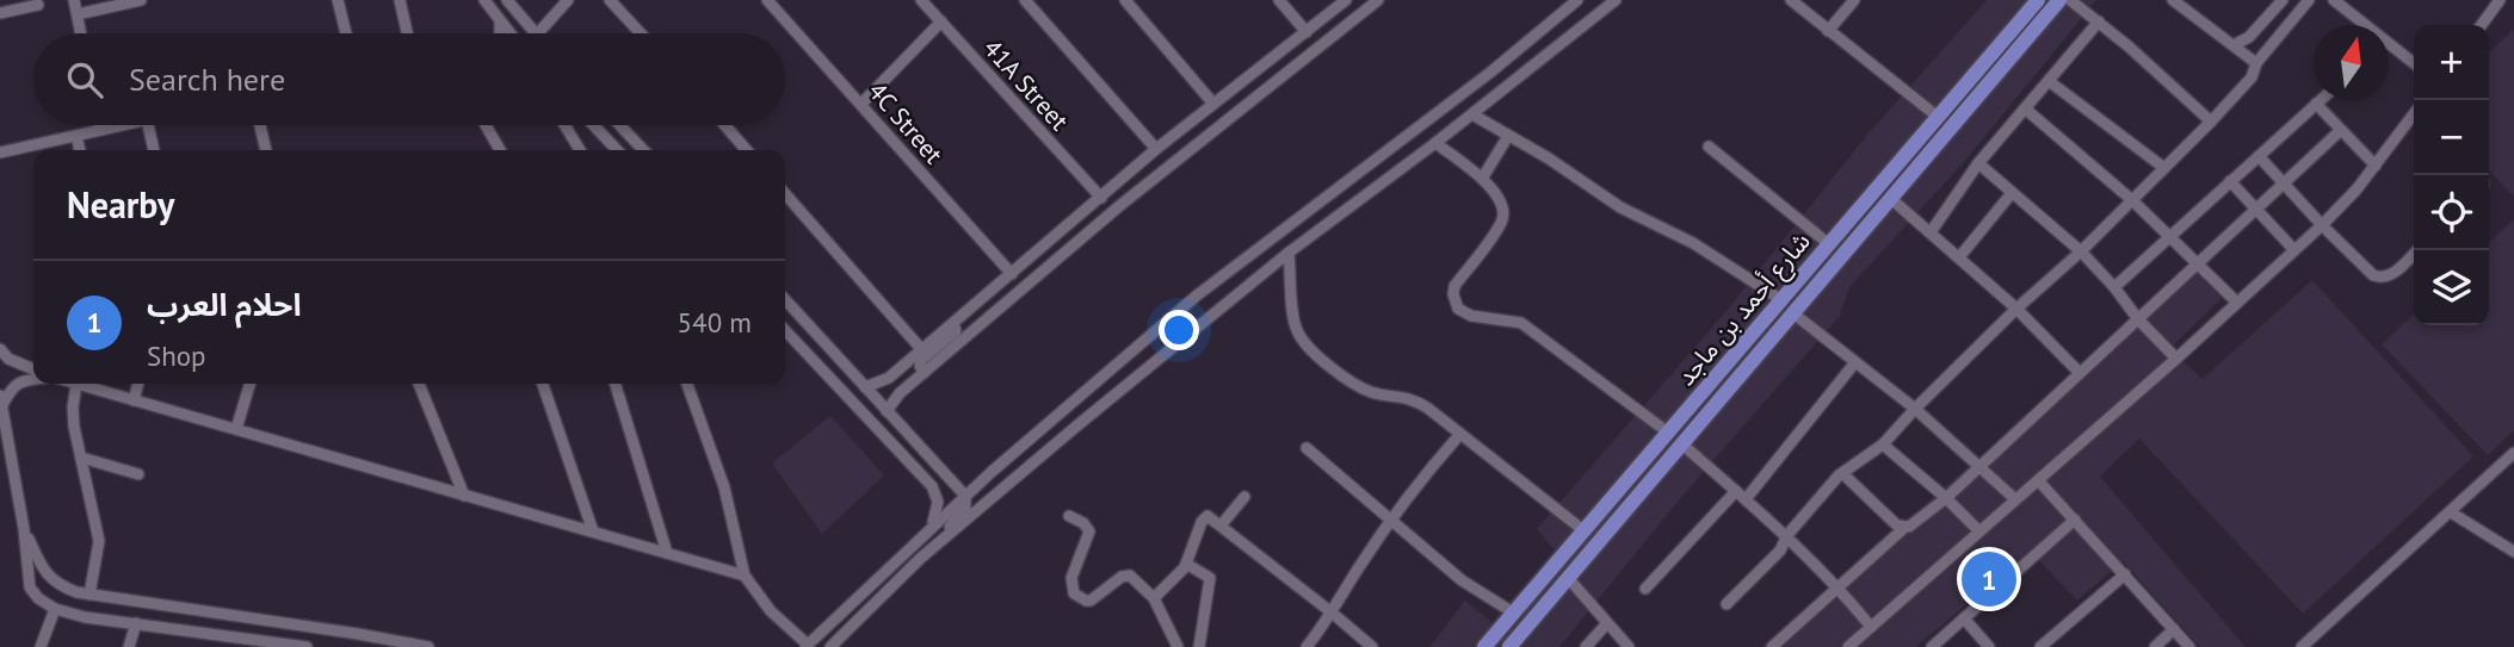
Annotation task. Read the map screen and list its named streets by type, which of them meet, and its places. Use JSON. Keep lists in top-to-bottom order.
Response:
{
  "streets": {
    "main road": ["شارع أحمد بن ماجد"],
    "street": ["41A Street", "4C Street"]
  },
  "north": "top",
  "page": {
    "map_buttons": ["+", "−"],
    "search": "Search here",
    "heading": "Nearby",
    "list": [
      {
        "mark": "1",
        "name": "احلام العرب",
        "note": "Shop",
        "value": "540 m"
      }
    ],
    "pins": "1"
  }
}
